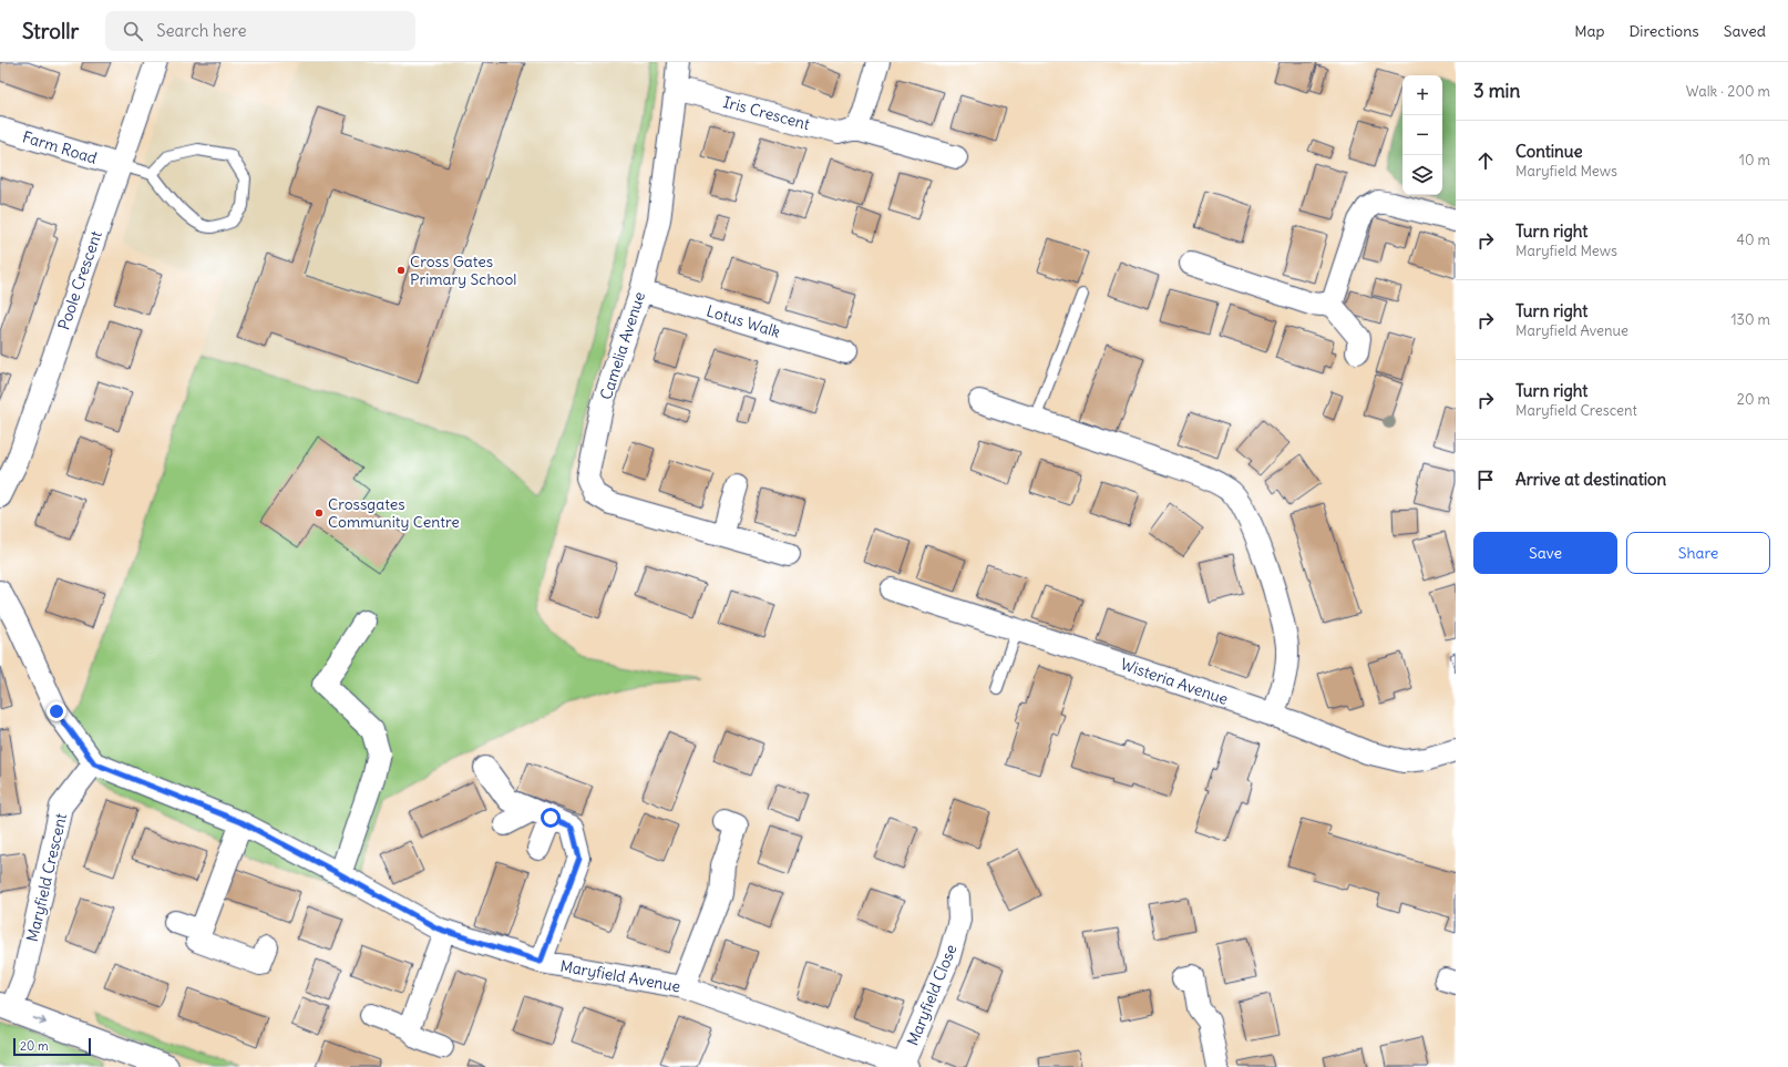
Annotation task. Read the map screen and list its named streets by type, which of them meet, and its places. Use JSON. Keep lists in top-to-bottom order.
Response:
{
  "streets": {
    "street": [
      "Iris Crescent",
      "Farm Road",
      "Poole Crescent",
      "Lotus Walk",
      "Camelia Avenue",
      "Wisteria Avenue",
      "Maryfield Crescent",
      "Maryfield Avenue",
      "Maryfield Close"
    ]
  },
  "crossings": [
    ["Iris Crescent", "Camelia Avenue"],
    ["Farm Road", "Poole Crescent"],
    ["Lotus Walk", "Camelia Avenue"],
    ["Maryfield Crescent", "Maryfield Avenue"],
    ["Maryfield Avenue", "Maryfield Close"]
  ],
  "places": ["Cross Gates Primary School", "Crossgates Community Centre"],
  "scale_bar": "20 m",
  "page": {
    "header": "Strollr",
    "search": "Search here",
    "nav": ["Map", "Directions", "Saved"],
    "heading": ["3 min", "Walk · 200 m"],
    "map_buttons": ["+", "−"],
    "list": [
      ["Continue", "Maryfield Mews", "10 m"],
      ["Turn right", "Maryfield Mews", "40 m"],
      ["Turn right", "Maryfield Avenue", "130 m"],
      ["Turn right", "Maryfield Crescent", "20 m"],
      "Arrive at destination"
    ],
    "buttons": ["Save", "Share"],
    "scale": "20 m"
  }
}
